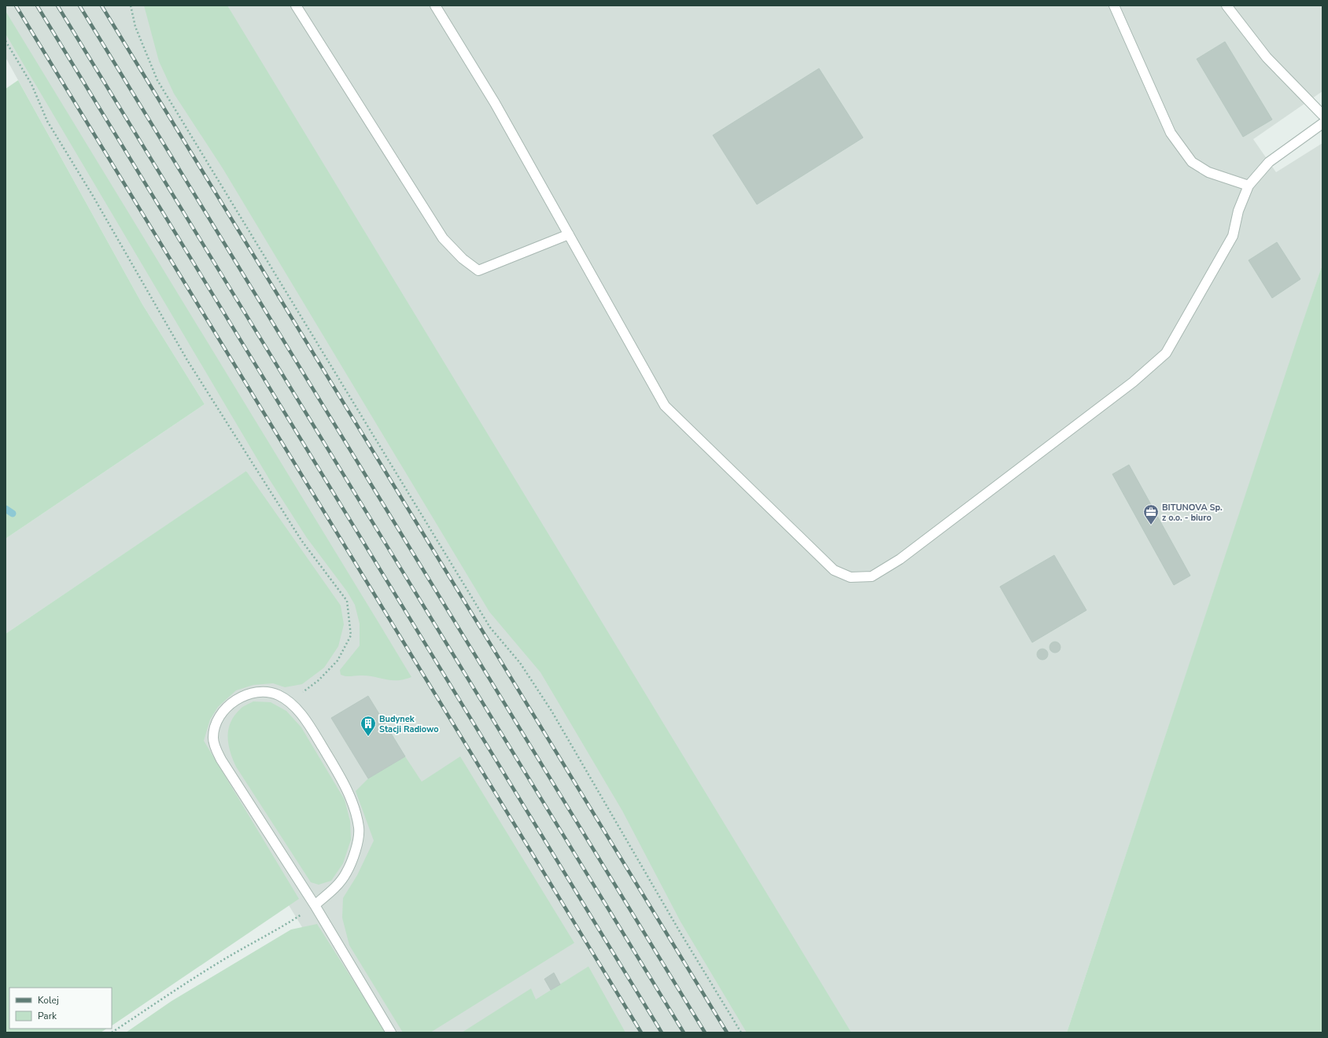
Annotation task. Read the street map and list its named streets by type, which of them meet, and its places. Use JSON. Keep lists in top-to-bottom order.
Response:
{
  "places": {
    "office": ["BITUNOVA Sp. z o.o. - biuro"],
    "building": ["Budynek Stacji Radiowo"]
  },
  "legend": ["Kolej", "Park"]
}
